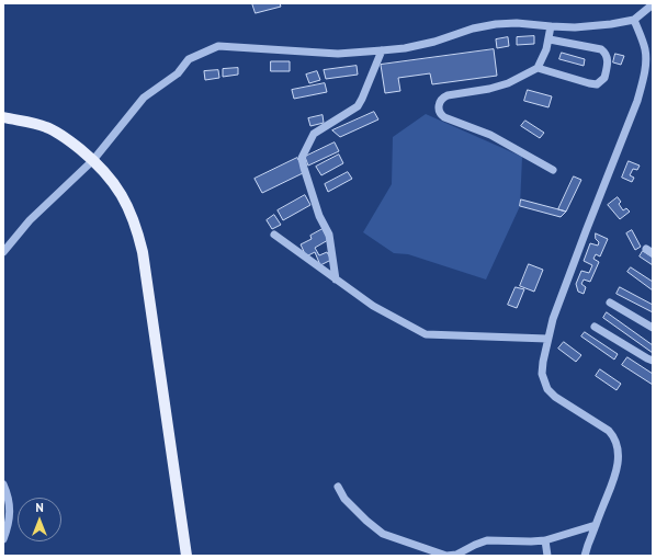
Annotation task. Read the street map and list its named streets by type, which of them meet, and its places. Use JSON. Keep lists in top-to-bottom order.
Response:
{
  "north": "top"
}
